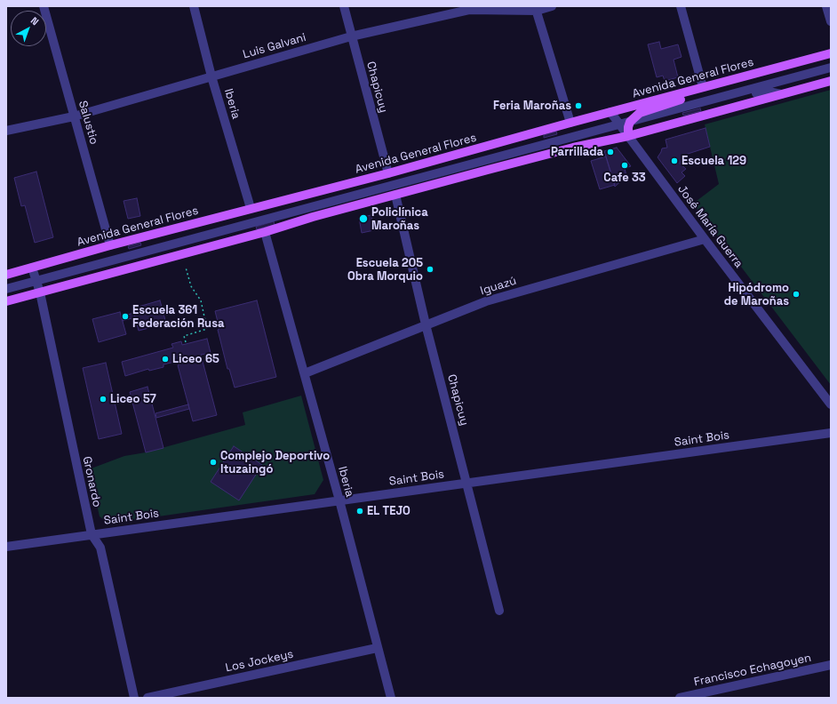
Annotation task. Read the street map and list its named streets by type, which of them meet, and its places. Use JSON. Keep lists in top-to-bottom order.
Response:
{
  "streets": {
    "main road": ["Avenida General Flores"],
    "street": [
      "Luis Galvani",
      "Chapicuy",
      "Iberia",
      "Salustio",
      "José María Guerra",
      "Iguazú",
      "Saint Bois",
      "Gronardo",
      "Los Jockeys",
      "Francisco Echagoyen"
    ]
  },
  "crossings": [
    ["Luis Galvani", "Chapicuy"],
    ["Luis Galvani", "Iberia"],
    ["Luis Galvani", "Salustio"],
    ["Avenida General Flores", "Chapicuy"],
    ["Avenida General Flores", "Iberia"],
    ["Avenida General Flores", "Salustio"],
    ["Avenida General Flores", "José María Guerra"],
    ["Avenida General Flores", "Gronardo"],
    ["Chapicuy", "Iguazú"],
    ["Chapicuy", "Saint Bois"],
    ["Iberia", "Iguazú"],
    ["Iberia", "Saint Bois"],
    ["Iberia", "Los Jockeys"],
    ["José María Guerra", "Iguazú"],
    ["Saint Bois", "Gronardo"]
  ],
  "places": [
    "Feria Maroñas",
    "Parrillada",
    "Escuela 129",
    "Cafe 33",
    "Policlínica Maroñas",
    "Escuela 205 Obra Morquio",
    "Hipódromo de Maroñas",
    "Escuela 361 Federación Rusa",
    "Liceo 65",
    "Liceo 57",
    "Complejo Deportivo Ituzaingó",
    "EL TEJO"
  ],
  "north": "top right"
}
